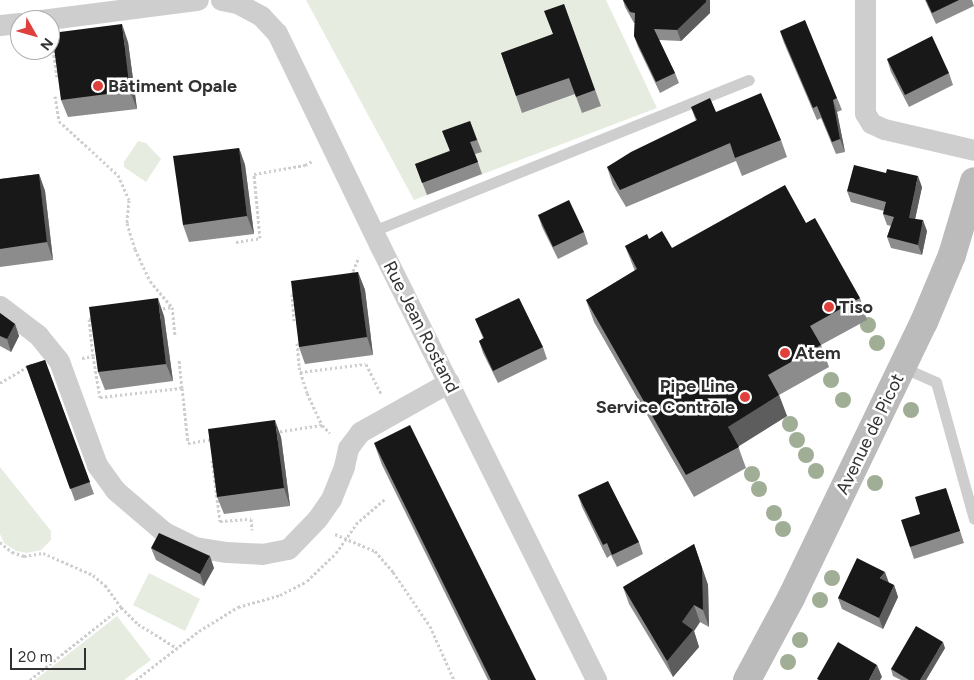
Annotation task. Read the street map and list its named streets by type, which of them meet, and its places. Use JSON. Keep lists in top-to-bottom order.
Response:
{
  "streets": {
    "street": ["Rue Jean Rostand", "Avenue de Picot"]
  },
  "places": [
    "Bâtiment Opale",
    "Tiso",
    "Atem",
    "Pipe Line Service Contrôle"
  ],
  "scale_bar": "20 m",
  "north": "bottom right"
}
